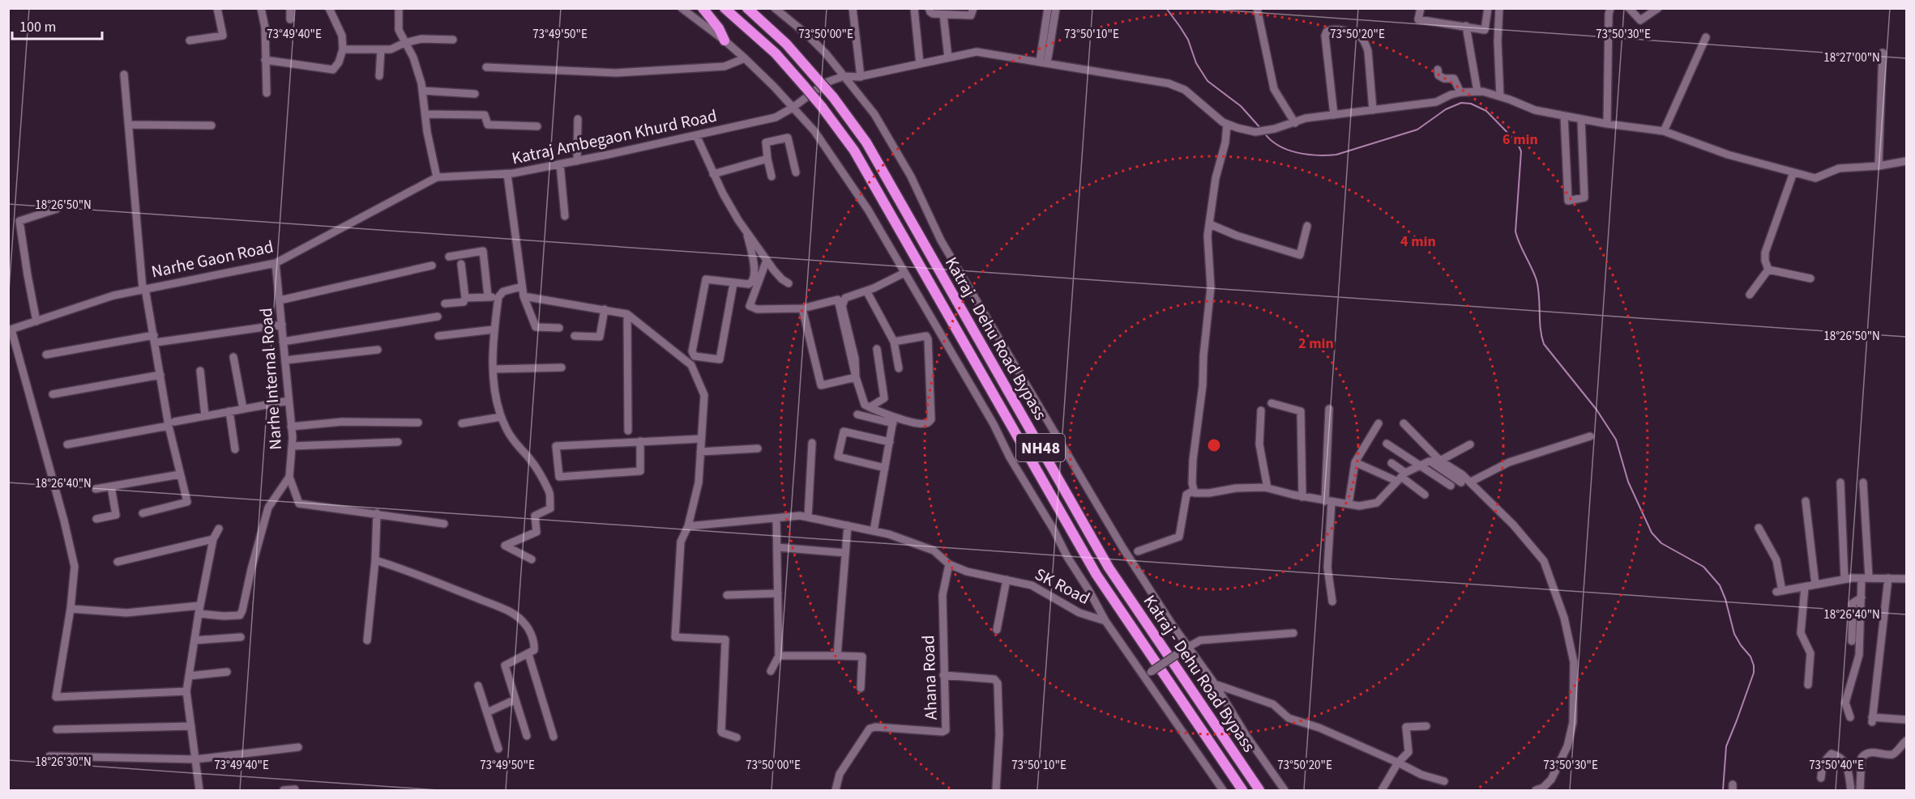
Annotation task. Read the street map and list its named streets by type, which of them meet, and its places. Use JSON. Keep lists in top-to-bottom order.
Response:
{
  "streets": {
    "highway": ["Katraj - Dehu Road Bypass", "NH48"],
    "street": [
      "Katraj Ambegaon Khurd Road",
      "Narhe Gaon Road",
      "Narhe Internal Road",
      "SK Road",
      "Ahana Road"
    ]
  },
  "crossings": [
    ["Katraj Ambegaon Khurd Road", "Narhe Gaon Road"],
    ["Narhe Gaon Road", "Narhe Internal Road"],
    ["SK Road", "Ahana Road"]
  ],
  "scale_bar": "100 m",
  "coordinates": [
    "73°49'40\"E",
    "73°49'50\"E",
    "73°50'00\"E",
    "73°50'10\"E",
    "73°50'20\"E",
    "73°50'30\"E",
    "18°27'00\"N",
    "18°26'50\"N",
    "18°26'40\"N",
    "18°26'30\"N",
    "73°50'40\"E"
  ],
  "rings": ["6 min", "4 min", "2 min"]
}
